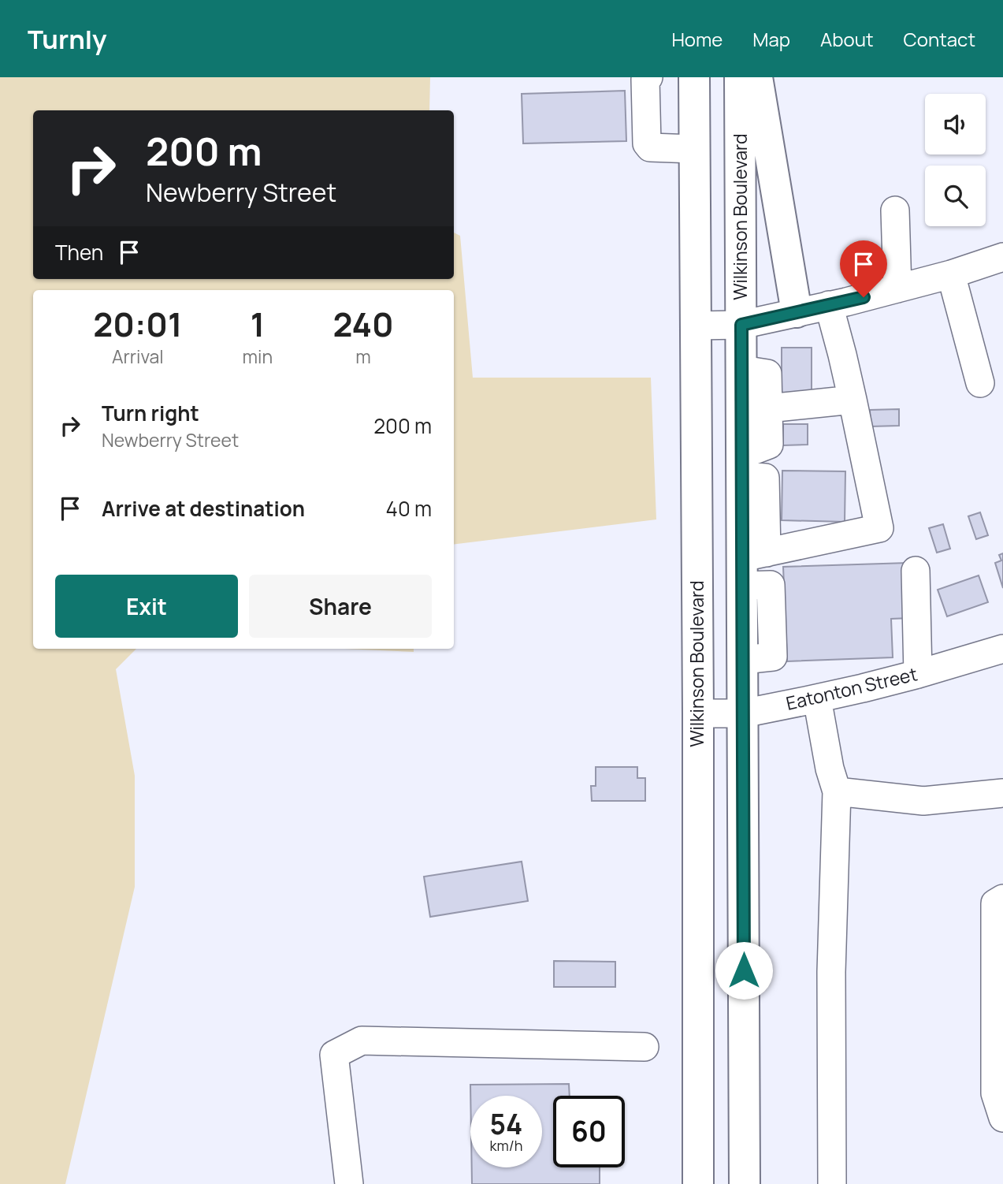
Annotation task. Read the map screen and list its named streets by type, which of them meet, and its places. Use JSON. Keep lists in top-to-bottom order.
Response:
{
  "streets": {
    "main road": ["Wilkinson Boulevard"],
    "street": ["Eatonton Street"]
  },
  "crossings": [
    ["Wilkinson Boulevard", "Eatonton Street"]
  ],
  "page": {
    "header": "Turnly",
    "nav": [
      "Home",
      "Map",
      "About",
      "Contact"
    ],
    "turn": ["200 m", "Newberry Street"],
    "then": "Then",
    "eta": [
      "20:01",
      "Arrival",
      "1",
      "min",
      "240",
      "m"
    ],
    "list": [
      {
        "name": "Turn right",
        "note": "Newberry Street",
        "value": "200 m"
      },
      {
        "name": "Arrive at destination",
        "value": "40 m"
      }
    ],
    "buttons": ["Exit", "Share"],
    "speed": "54 km/h",
    "limit": "60"
  }
}
